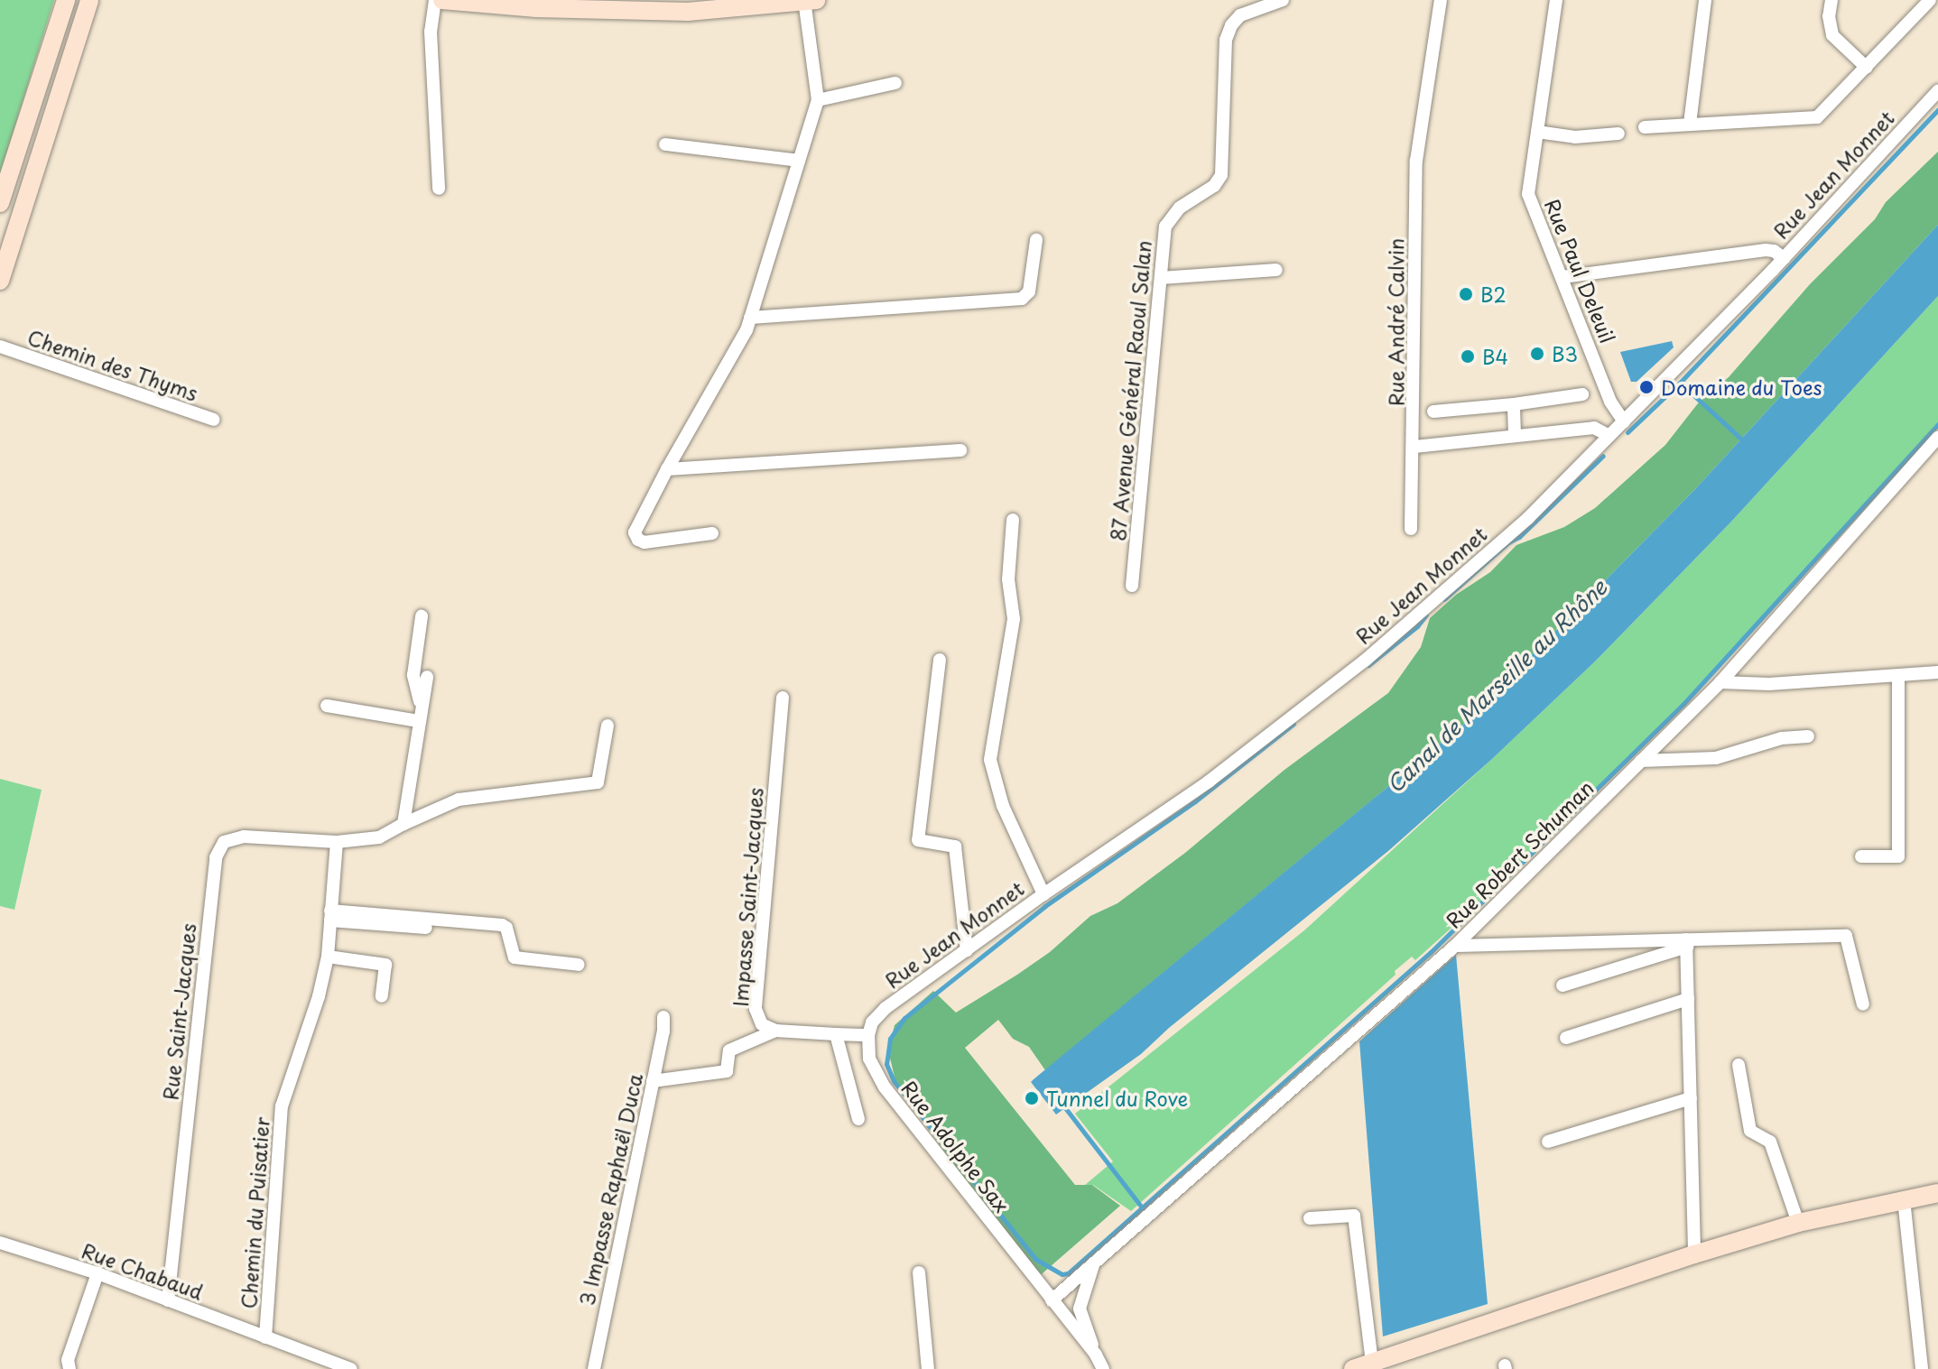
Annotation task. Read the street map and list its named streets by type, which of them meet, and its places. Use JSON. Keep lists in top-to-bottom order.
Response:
{
  "streets": {
    "street": [
      "Rue Jean Monnet",
      "Rue Paul Deleuil",
      "Rue André Calvin",
      "Chemin des Thyms",
      "87 Avenue Général Raoul Salan",
      "Rue Robert Schuman",
      "Impasse Saint-Jacques",
      "Rue Saint-Jacques",
      "Rue Adolphe Sax",
      "3 Impasse Raphaël Duca",
      "Chemin du Puisatier",
      "Rue Chabaud"
    ]
  },
  "crossings": [
    ["Rue Jean Monnet", "Rue Paul Deleuil"],
    ["Rue Jean Monnet", "Rue Adolphe Sax"],
    ["Rue Robert Schuman", "Rue Adolphe Sax"],
    ["Rue Saint-Jacques", "Chemin du Puisatier"],
    ["Rue Saint-Jacques", "Rue Chabaud"],
    ["Chemin du Puisatier", "Rue Chabaud"]
  ],
  "water": ["Canal de Marseille au Rhône"],
  "places": [
    "B2",
    "B3",
    "B4",
    "Domaine du Toes",
    "Tunnel du Rove"
  ]
}
